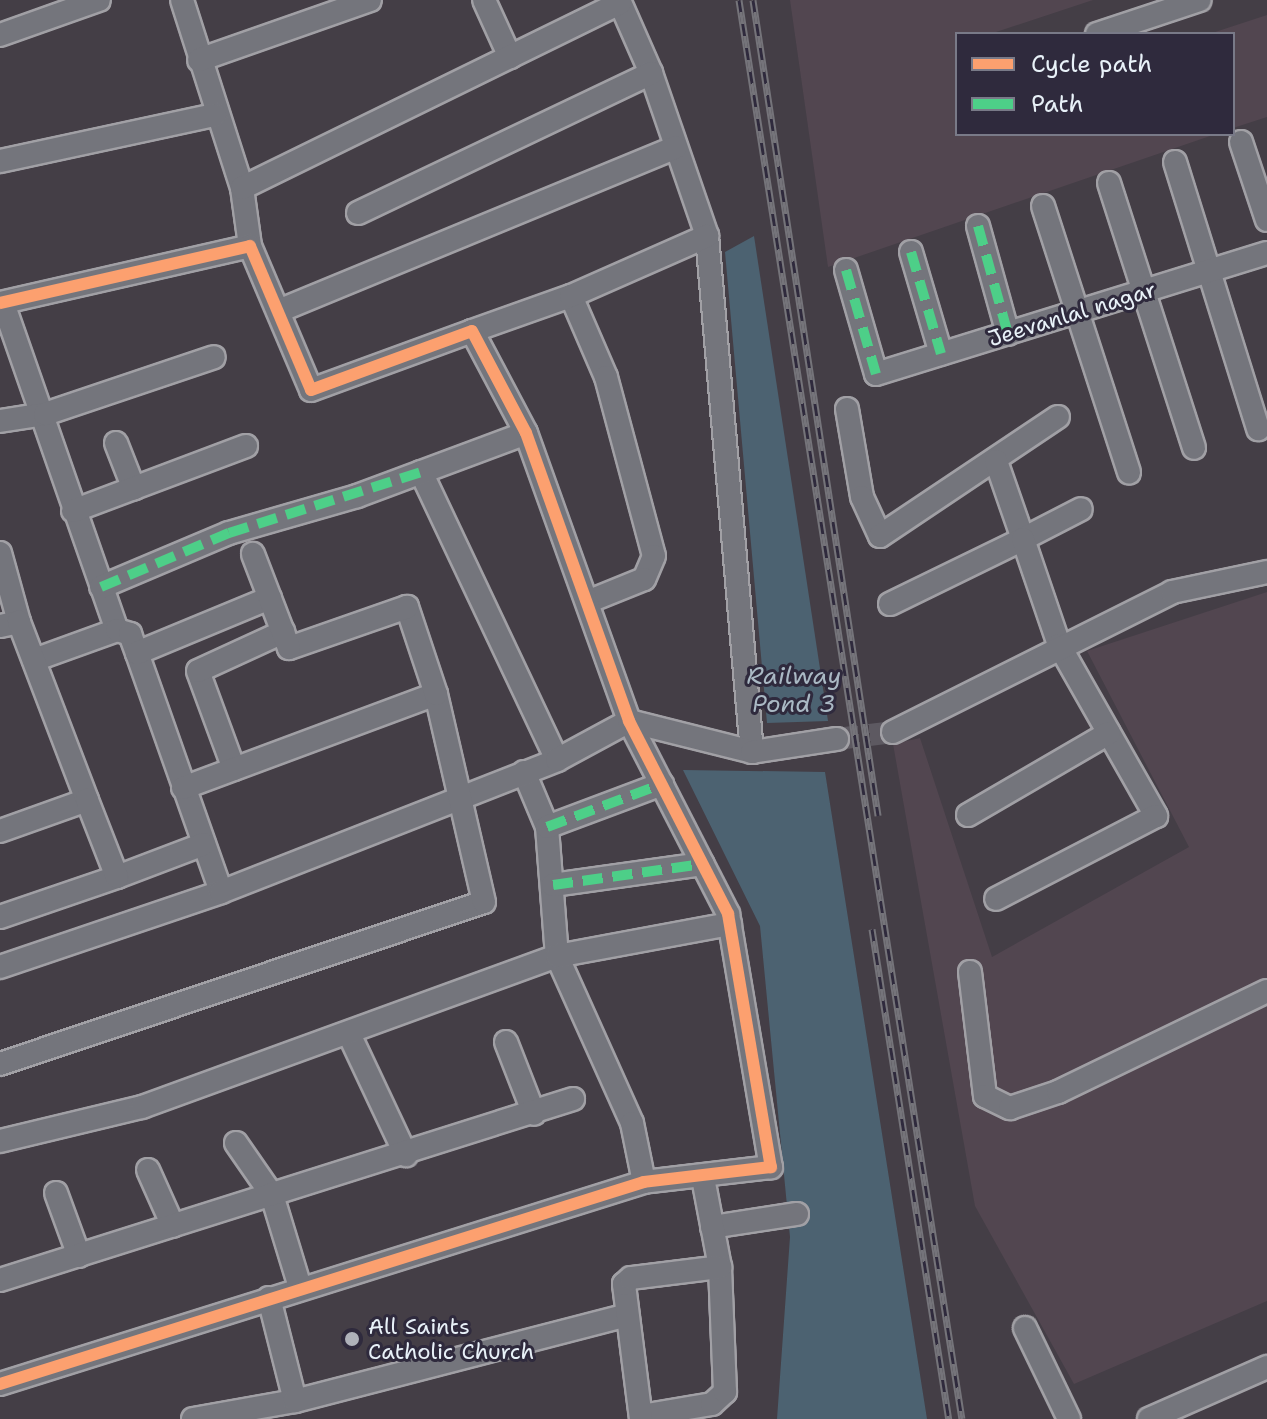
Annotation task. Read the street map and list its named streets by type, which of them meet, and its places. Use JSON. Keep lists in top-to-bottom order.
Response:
{
  "streets": {
    "street": ["Jeevanlal nagar"]
  },
  "water": ["Railway Pond 3"],
  "places": ["All Saints Catholic Church"],
  "legend": ["Cycle path", "Path"]
}
